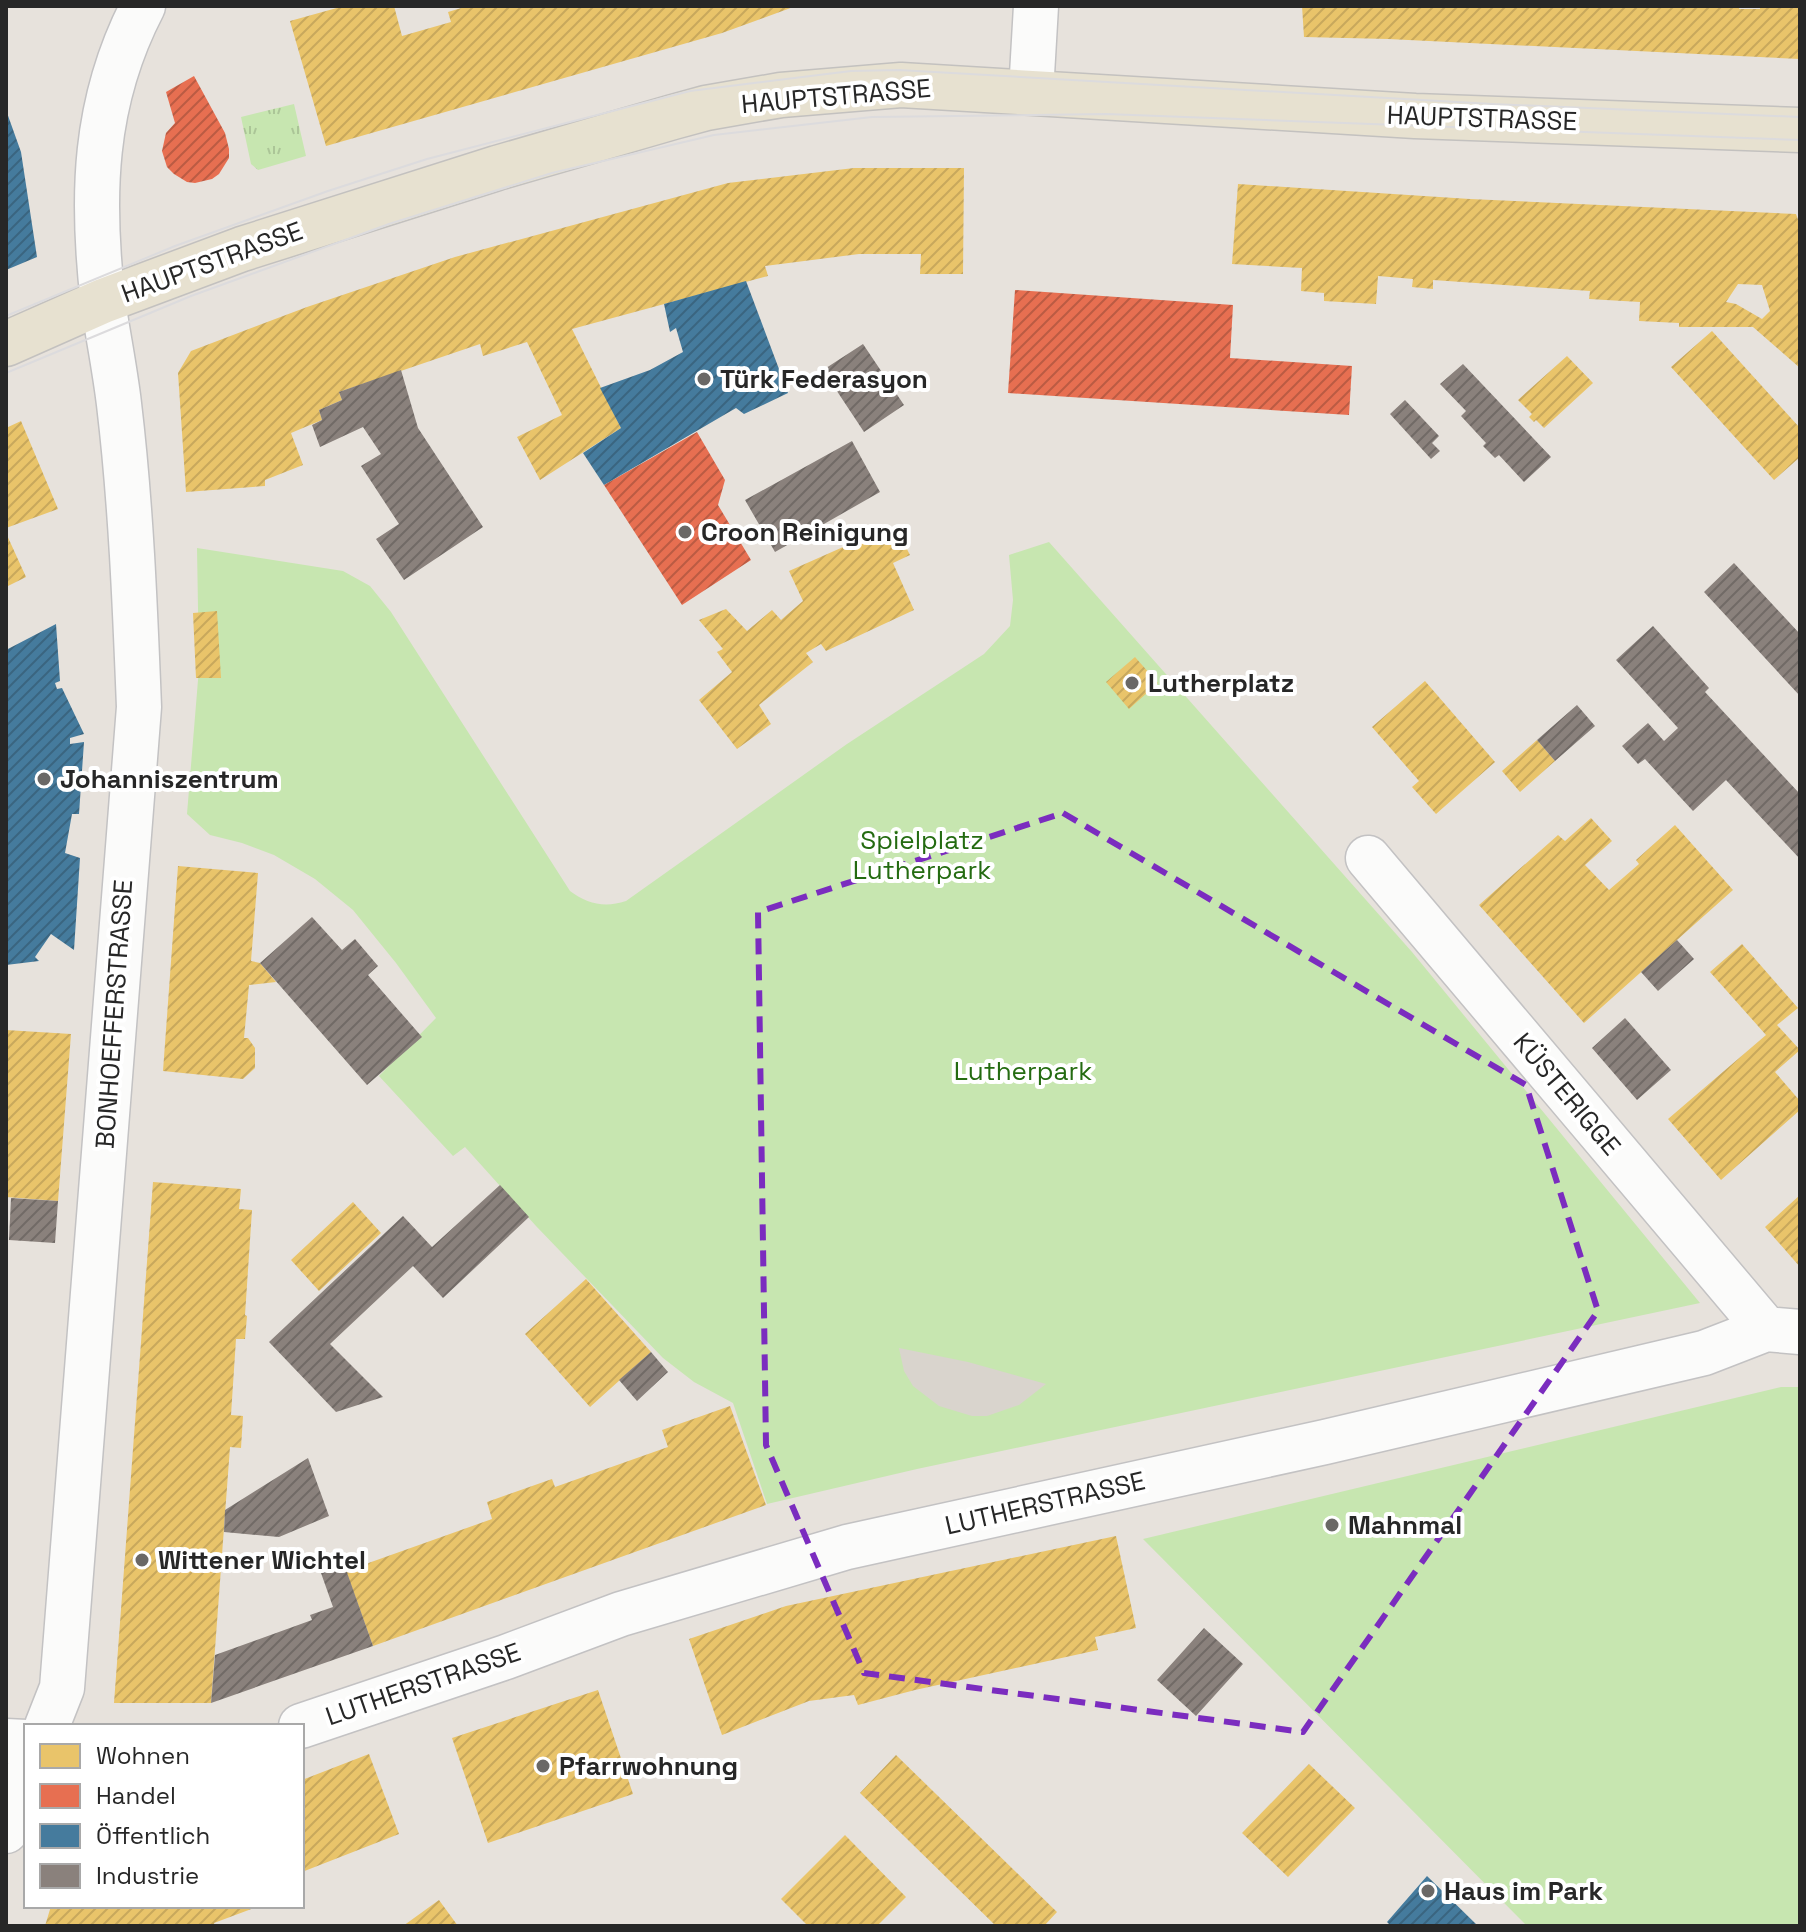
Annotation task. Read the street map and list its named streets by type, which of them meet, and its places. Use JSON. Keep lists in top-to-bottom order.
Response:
{
  "streets": {
    "main road": ["HAUPTSTRASSE"],
    "street": ["BONHOEFFERSTRASSE", "KÜSTERIGGE", "LUTHERSTRASSE"]
  },
  "crossings": [
    ["HAUPTSTRASSE", "BONHOEFFERSTRASSE"],
    ["KÜSTERIGGE", "LUTHERSTRASSE"]
  ],
  "parks": ["Spielplatz Lutherpark", "Lutherpark"],
  "places": [
    "Türk Federasyon",
    "Croon Reinigung",
    "Lutherplatz",
    "Johanniszentrum",
    "Mahnmal",
    "Wittener Wichtel",
    "Pfarrwohnung",
    "Haus im Park"
  ],
  "legend": [
    "Wohnen",
    "Handel",
    "Öffentlich",
    "Industrie"
  ]
}
